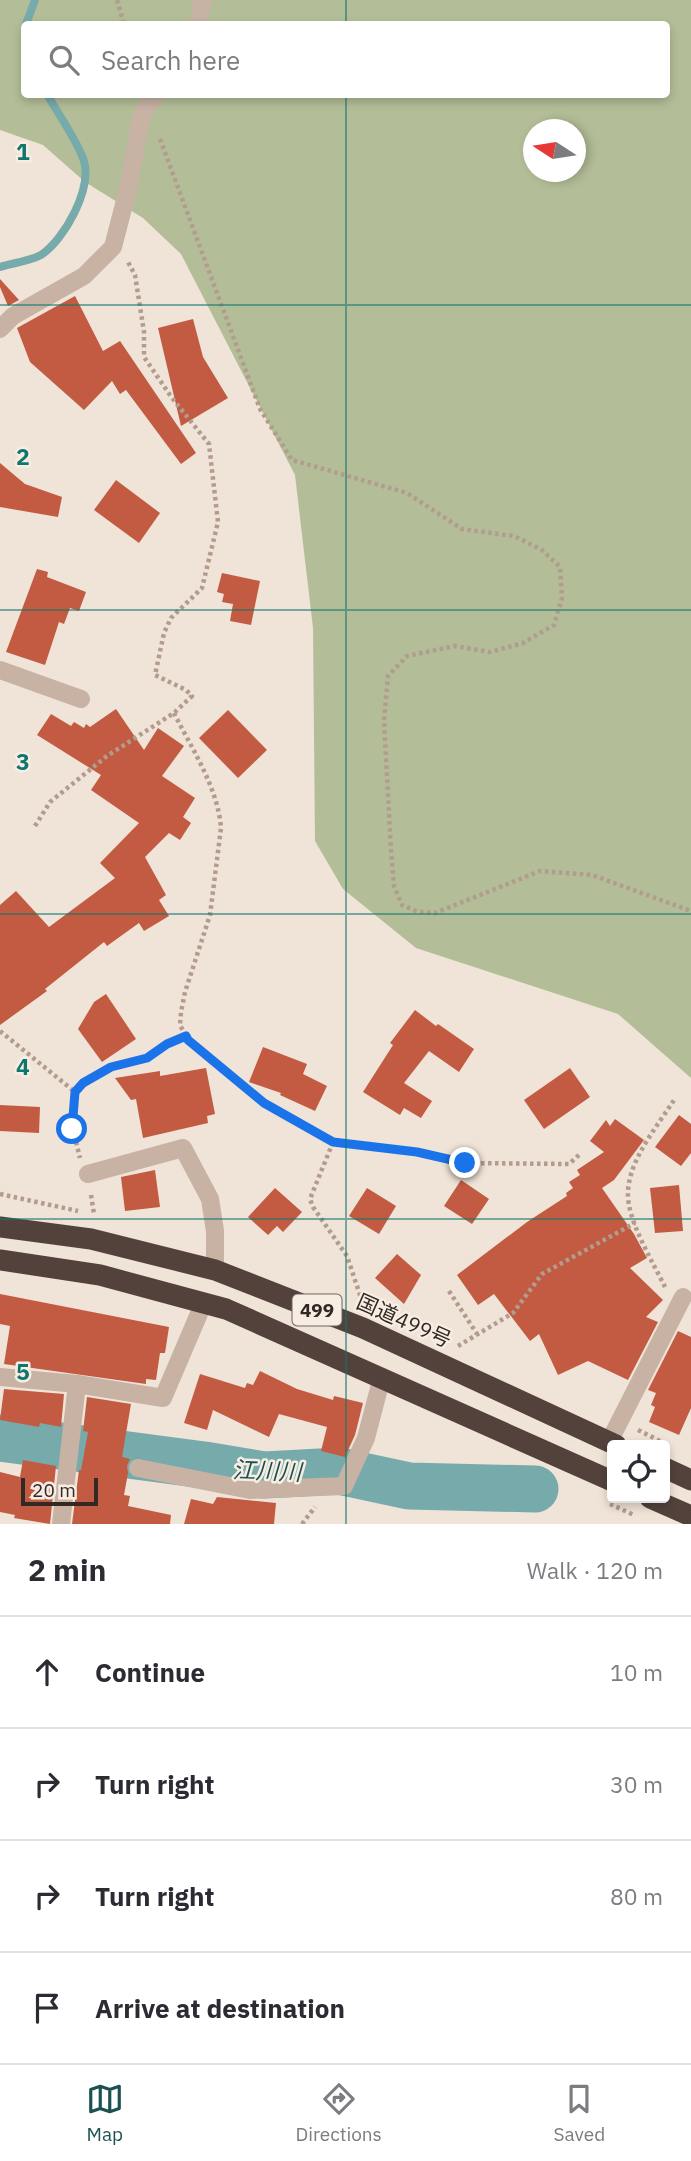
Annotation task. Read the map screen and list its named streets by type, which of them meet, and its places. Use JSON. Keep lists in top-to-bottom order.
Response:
{
  "streets": {
    "highway": ["499", "国道499号"]
  },
  "water": ["江川川"],
  "scale_bar": "20 m",
  "north": "left",
  "page": {
    "search": "Search here",
    "scale": "20 m",
    "heading": ["2 min", "Walk · 120 m"],
    "list": [
      ["Continue", "10 m"],
      ["Turn right", "30 m"],
      ["Turn right", "80 m"],
      "Arrive at destination"
    ],
    "nav": ["Map", "Directions", "Saved"]
  },
  "grid": {
    "rows": [
      "1",
      "2",
      "3",
      "4",
      "5"
    ]
  }
}
